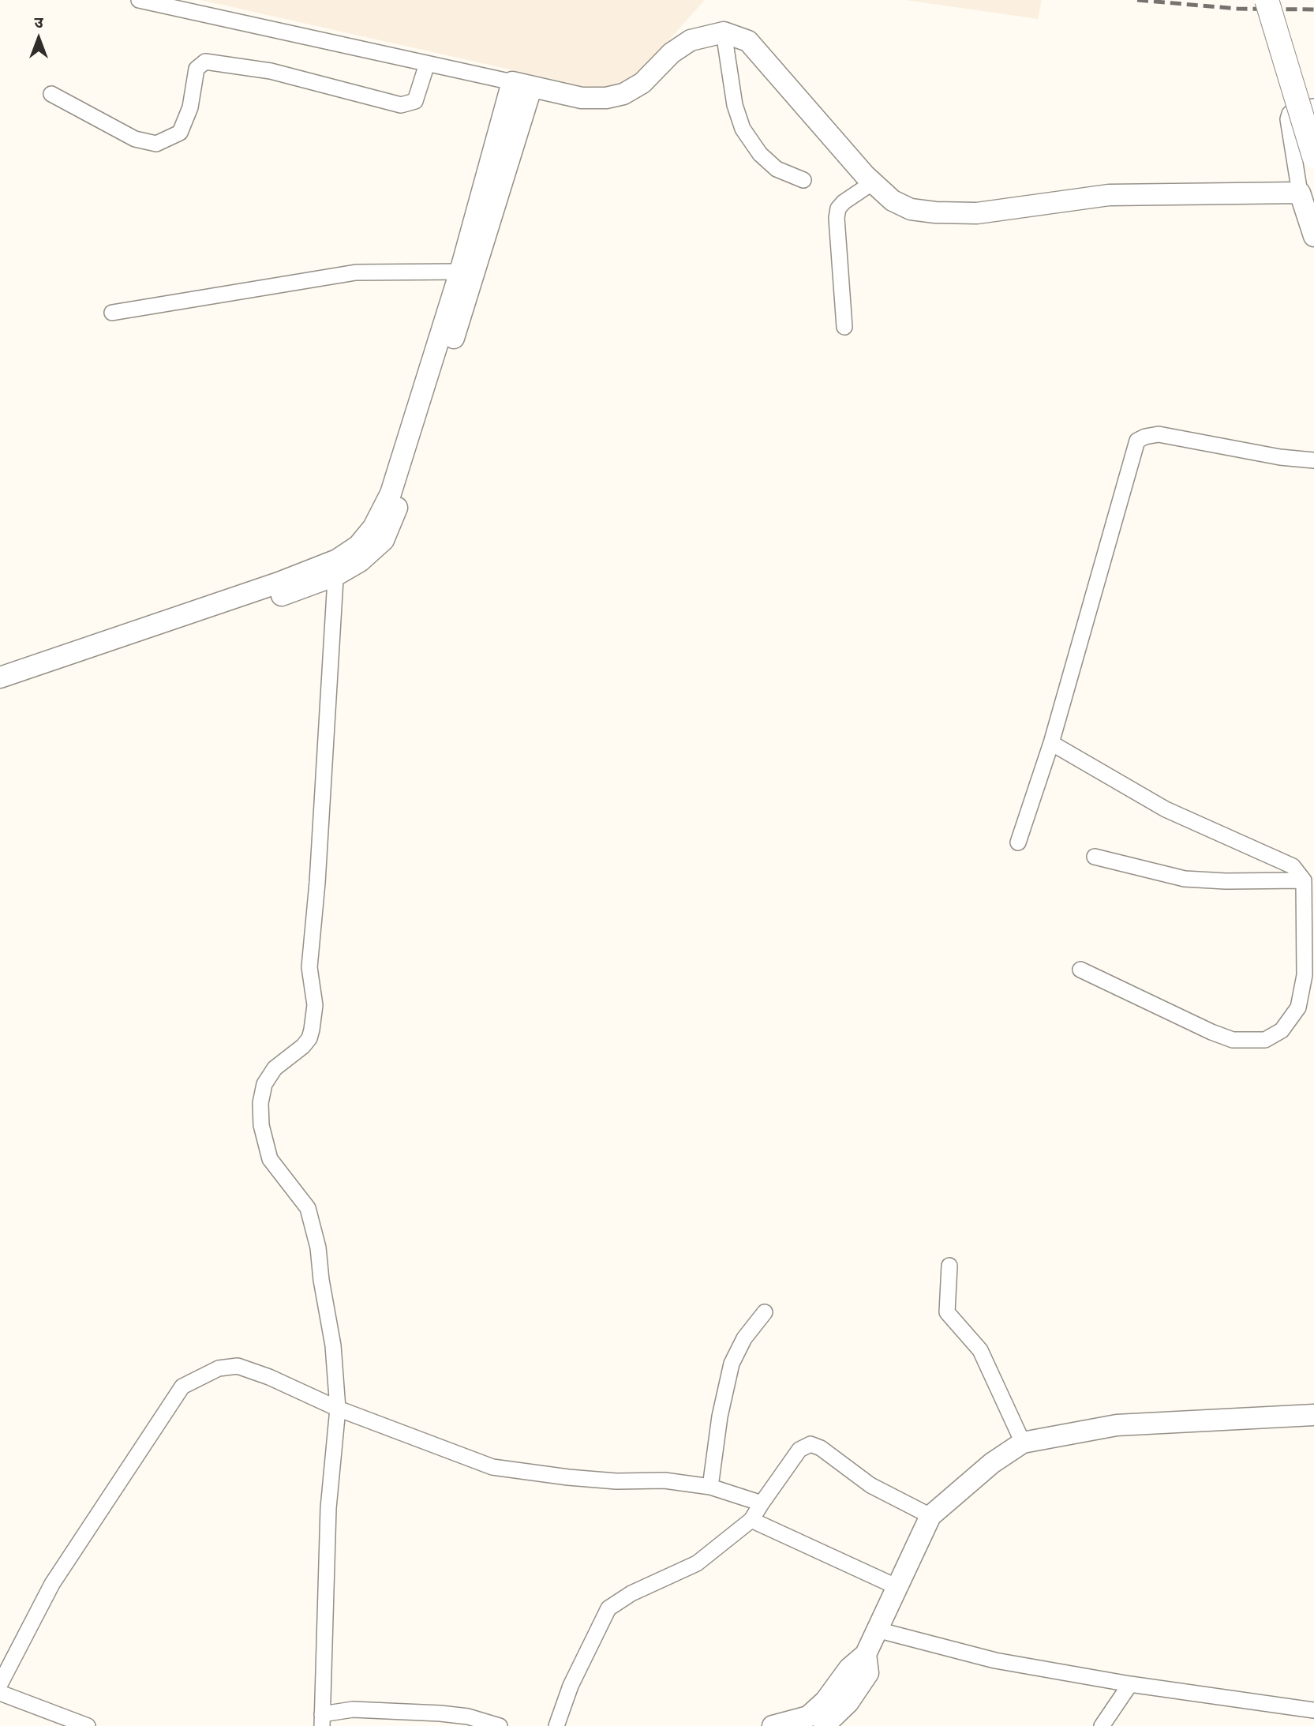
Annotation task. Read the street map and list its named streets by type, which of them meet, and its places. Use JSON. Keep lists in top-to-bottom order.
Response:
{
  "north": "top"
}
